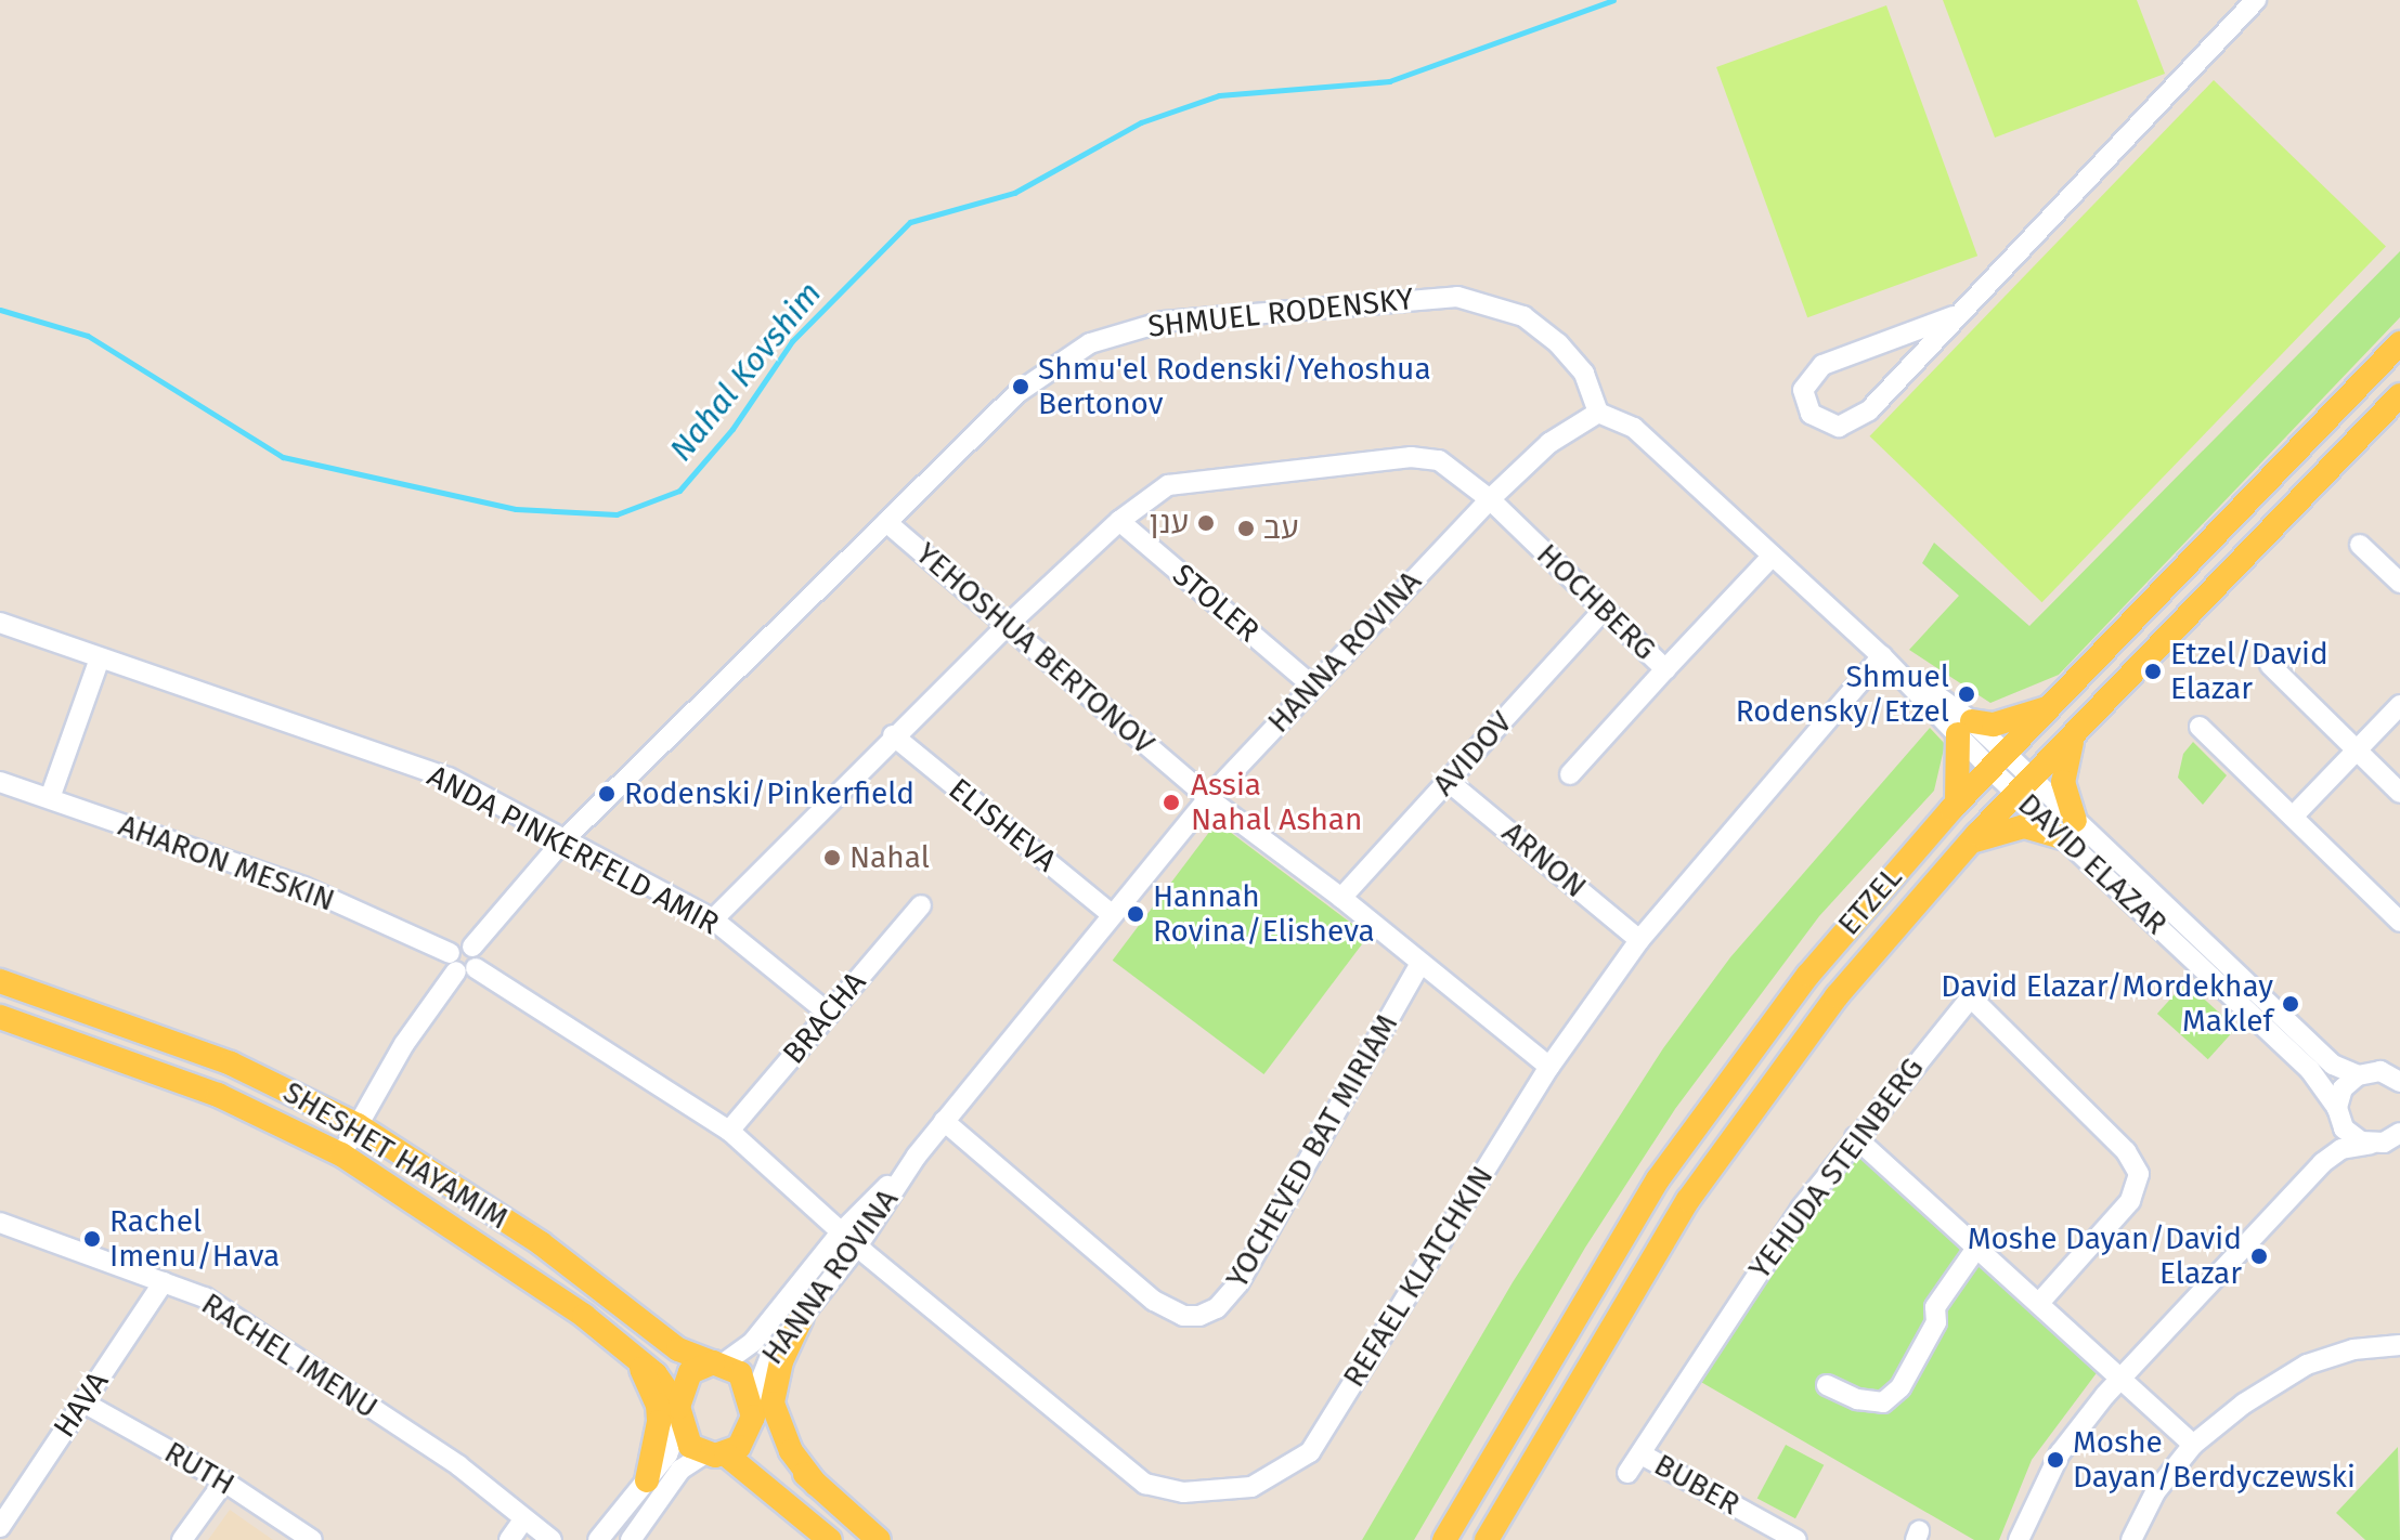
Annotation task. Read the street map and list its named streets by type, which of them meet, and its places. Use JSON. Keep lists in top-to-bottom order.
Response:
{
  "streets": {
    "main road": ["ETZEL", "SHESHET HAYAMIM"],
    "street": [
      "SHMUEL RODENSKY",
      "HOCHBERG",
      "STOLER",
      "YEHOSHUA BERTONOV",
      "HANNA ROVINA",
      "AVIDOV",
      "ELISHEVA",
      "ANDA PINKERFELD AMIR",
      "ARNON",
      "AHARON MESKIN",
      "DAVID ELAZAR",
      "BRACHA",
      "YOCHEVED BAT MIRIAM",
      "YEHUDA STEINBERG",
      "REFAEL KLATCHKIN",
      "RACHEL IMENU",
      "HAVA",
      "RUTH",
      "BUBER"
    ]
  },
  "crossings": [
    ["SHMUEL RODENSKY", "YEHOSHUA BERTONOV"],
    ["SHMUEL RODENSKY", "HANNA ROVINA"],
    ["SHMUEL RODENSKY", "ANDA PINKERFELD AMIR"],
    ["SHMUEL RODENSKY", "AHARON MESKIN"],
    ["HOCHBERG", "STOLER"],
    ["HOCHBERG", "YEHOSHUA BERTONOV"],
    ["HOCHBERG", "HANNA ROVINA"],
    ["HOCHBERG", "AVIDOV"],
    ["HOCHBERG", "ELISHEVA"],
    ["HOCHBERG", "ANDA PINKERFELD AMIR"],
    ["STOLER", "HANNA ROVINA"],
    ["YEHOSHUA BERTONOV", "HANNA ROVINA"],
    ["YEHOSHUA BERTONOV", "AVIDOV"],
    ["YEHOSHUA BERTONOV", "YOCHEVED BAT MIRIAM"],
    ["YEHOSHUA BERTONOV", "REFAEL KLATCHKIN"],
    ["HANNA ROVINA", "ELISHEVA"],
    ["HANNA ROVINA", "AHARON MESKIN"],
    ["HANNA ROVINA", "YOCHEVED BAT MIRIAM"],
    ["HANNA ROVINA", "SHESHET HAYAMIM"],
    ["HANNA ROVINA", "REFAEL KLATCHKIN"],
    ["AVIDOV", "ARNON"],
    ["ANDA PINKERFELD AMIR", "BRACHA"],
    ["ARNON", "REFAEL KLATCHKIN"],
    ["AHARON MESKIN", "BRACHA"],
    ["AHARON MESKIN", "REFAEL KLATCHKIN"],
    ["DAVID ELAZAR", "ETZEL"],
    ["YEHUDA STEINBERG", "BUBER"],
    ["RACHEL IMENU", "HAVA"],
    ["HAVA", "RUTH"]
  ],
  "water": ["Nahal Kovshim"],
  "places": [
    "Shmu'el Rodenski/Yehoshua Bertonov",
    "ענן",
    "עב",
    "Etzel/David Elazar",
    "Shmuel Rodensky/Etzel",
    "Rodenski/Pinkerfield",
    "Assia Nahal Ashan",
    "Nahal",
    "Hannah Rovina/Elisheva",
    "David Elazar/Mordekhay Maklef",
    "Rachel Imenu/Hava",
    "Moshe Dayan/David Elazar",
    "Moshe Dayan/Berdyczewski"
  ]
}
